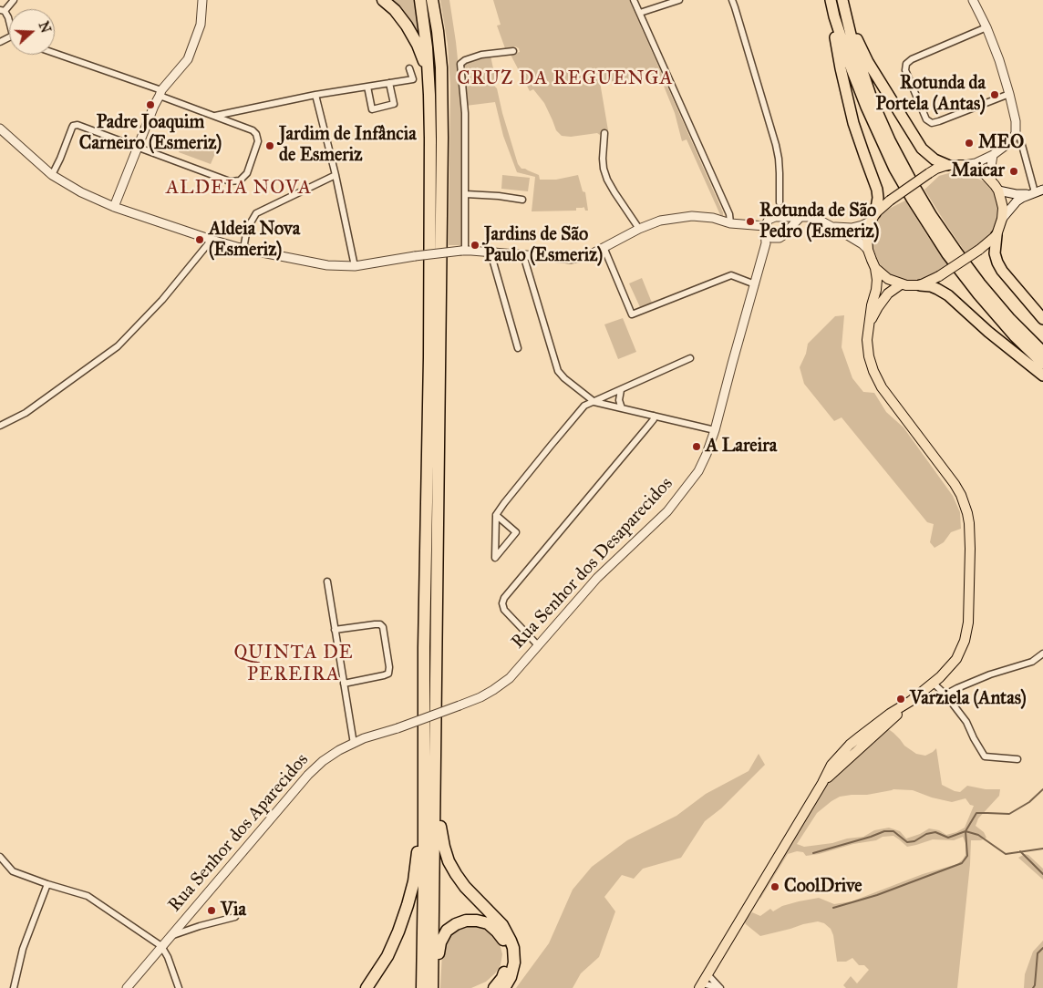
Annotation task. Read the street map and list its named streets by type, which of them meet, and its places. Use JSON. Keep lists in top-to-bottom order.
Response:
{
  "streets": {
    "street": ["Rua Senhor dos Desaparecidos", "Rua Senhor dos Aparecidos"]
  },
  "crossings": [
    ["Rua Senhor dos Desaparecidos", "Rua Senhor dos Aparecidos"]
  ],
  "districts": ["CRUZ DA REGUENGA", "ALDEIA NOVA", "QUINTA DE PEREIRA"],
  "places": [
    "Rotunda da Portela (Antas)",
    "Padre Joaquim Carneiro (Esmeriz)",
    "MEO",
    "Jardim de Infância de Esmeriz",
    "Maicar",
    "Rotunda de São Pedro (Esmeriz)",
    "Aldeia Nova (Esmeriz)",
    "Jardins de São Paulo (Esmeriz)",
    "A Lareira",
    "Varziela (Antas)",
    "CoolDrive",
    "Via"
  ],
  "north": "right"
}
